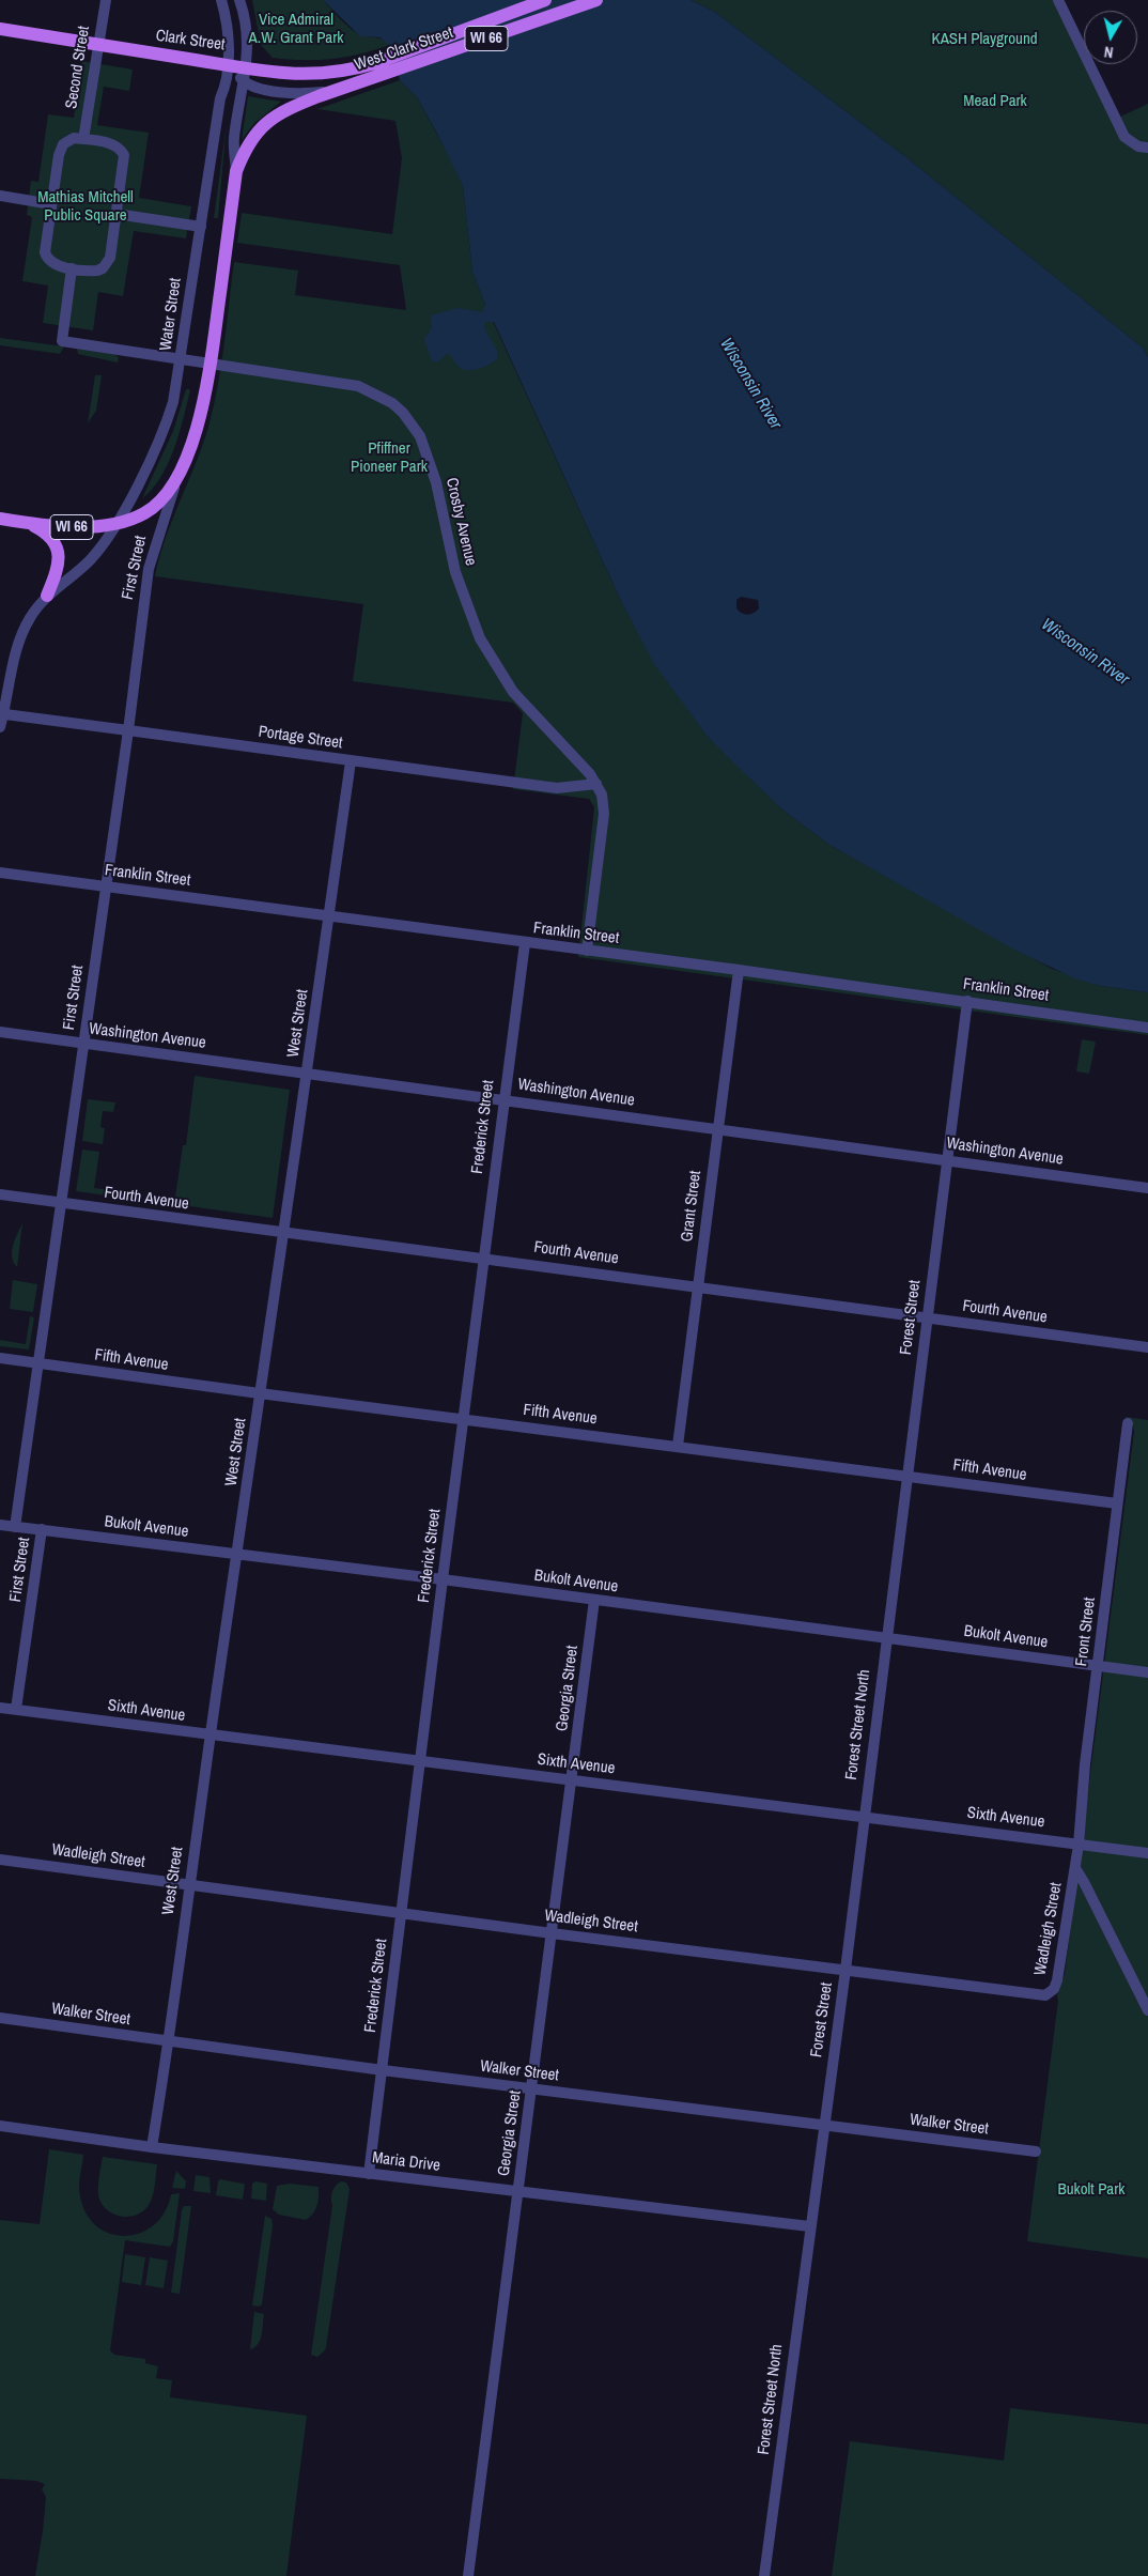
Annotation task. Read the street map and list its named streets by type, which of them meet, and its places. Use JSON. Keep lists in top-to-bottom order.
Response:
{
  "streets": {
    "main road": ["WI 66", "Clark Street", "West Clark Street"],
    "street": [
      "Second Street",
      "Water Street",
      "Crosby Avenue",
      "First Street",
      "Portage Street",
      "Franklin Street",
      "West Street",
      "Washington Avenue",
      "Frederick Street",
      "Fourth Avenue",
      "Grant Street",
      "Forest Street",
      "Fifth Avenue",
      "Bukolt Avenue",
      "Front Street",
      "Georgia Street",
      "Sixth Avenue",
      "Forest Street North",
      "Wadleigh Street",
      "Walker Street",
      "Maria Drive"
    ]
  },
  "crossings": [
    ["WI 66", "West Clark Street"],
    ["WI 66", "Water Street"],
    ["WI 66", "Crosby Avenue"],
    ["WI 66", "First Street"],
    ["Clark Street", "West Clark Street"],
    ["Clark Street", "Second Street"],
    ["Clark Street", "Water Street"],
    ["Water Street", "Crosby Avenue"],
    ["Crosby Avenue", "Portage Street"],
    ["Crosby Avenue", "Franklin Street"],
    ["First Street", "Portage Street"],
    ["First Street", "Franklin Street"],
    ["First Street", "Washington Avenue"],
    ["First Street", "Fourth Avenue"],
    ["First Street", "Fifth Avenue"],
    ["First Street", "Bukolt Avenue"],
    ["First Street", "Sixth Avenue"],
    ["Portage Street", "West Street"],
    ["Franklin Street", "West Street"],
    ["Franklin Street", "Frederick Street"],
    ["Franklin Street", "Grant Street"],
    ["Franklin Street", "Forest Street"],
    ["West Street", "Washington Avenue"],
    ["West Street", "Fourth Avenue"],
    ["West Street", "Fifth Avenue"],
    ["West Street", "Bukolt Avenue"],
    ["West Street", "Sixth Avenue"],
    ["West Street", "Wadleigh Street"],
    ["West Street", "Walker Street"],
    ["West Street", "Maria Drive"],
    ["Washington Avenue", "Frederick Street"],
    ["Washington Avenue", "Grant Street"],
    ["Washington Avenue", "Forest Street"],
    ["Frederick Street", "Fourth Avenue"],
    ["Frederick Street", "Fifth Avenue"],
    ["Frederick Street", "Bukolt Avenue"],
    ["Frederick Street", "Sixth Avenue"],
    ["Frederick Street", "Wadleigh Street"],
    ["Frederick Street", "Walker Street"],
    ["Frederick Street", "Maria Drive"],
    ["Fourth Avenue", "Grant Street"],
    ["Fourth Avenue", "Forest Street"],
    ["Grant Street", "Fifth Avenue"],
    ["Forest Street", "Fifth Avenue"],
    ["Forest Street", "Bukolt Avenue"],
    ["Forest Street", "Sixth Avenue"],
    ["Forest Street", "Forest Street North"],
    ["Forest Street", "Wadleigh Street"],
    ["Forest Street", "Walker Street"],
    ["Forest Street", "Maria Drive"],
    ["Fifth Avenue", "Front Street"],
    ["Bukolt Avenue", "Front Street"],
    ["Bukolt Avenue", "Georgia Street"],
    ["Bukolt Avenue", "Forest Street North"],
    ["Front Street", "Sixth Avenue"],
    ["Front Street", "Wadleigh Street"],
    ["Georgia Street", "Sixth Avenue"],
    ["Georgia Street", "Wadleigh Street"],
    ["Georgia Street", "Walker Street"],
    ["Georgia Street", "Maria Drive"],
    ["Sixth Avenue", "Forest Street North"],
    ["Forest Street North", "Maria Drive"]
  ],
  "water": ["Wisconsin River"],
  "parks": [
    "Vice Admiral A.W. Grant Park",
    "KASH Playground",
    "Mead Park",
    "Mathias Mitchell Public Square",
    "Pfiffner Pioneer Park",
    "Bukolt Park"
  ],
  "north": "bottom"
}
